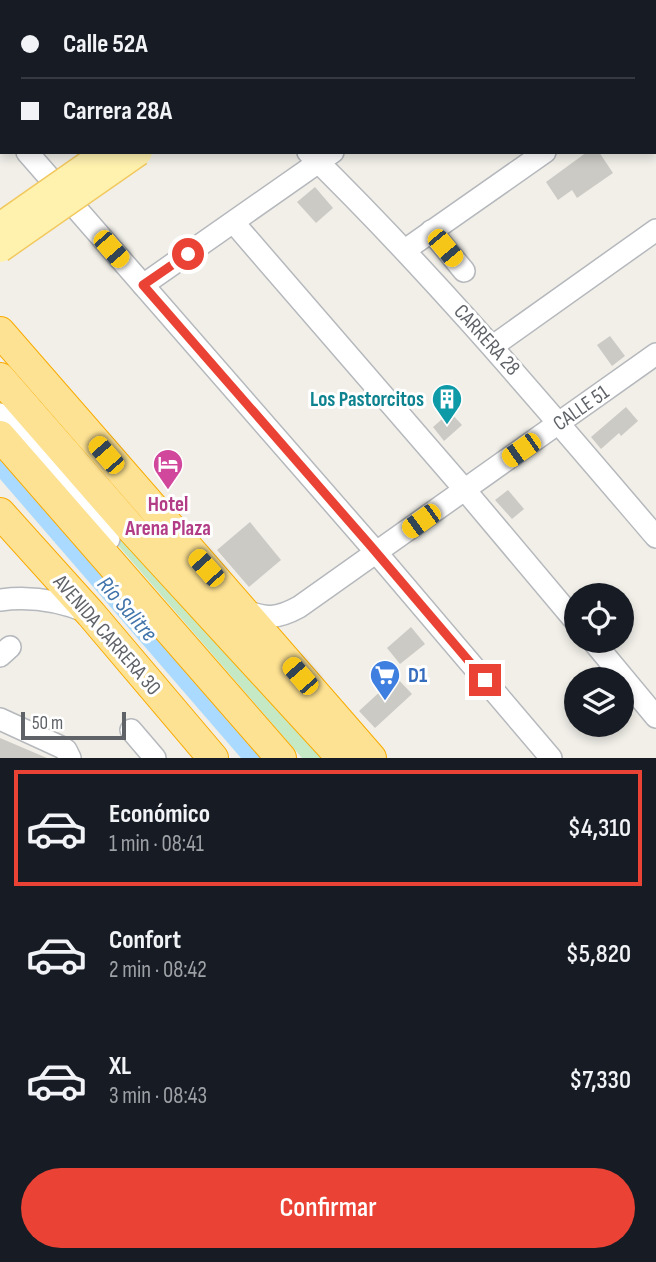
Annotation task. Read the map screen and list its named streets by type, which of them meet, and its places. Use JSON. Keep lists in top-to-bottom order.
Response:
{
  "streets": {
    "highway": ["AVENIDA CARRERA 30"],
    "street": ["CARRERA 28", "CALLE 51"]
  },
  "crossings": [
    ["CARRERA 28", "CALLE 51"]
  ],
  "water": ["Río Salitre"],
  "places": {
    "building": ["Los Pastorcitos"],
    "hotel": ["Hotel Arena Plaza"],
    "supermarket": ["D1"]
  },
  "scale_bar": "50 m",
  "page": {
    "banner": ["Calle 52A", "Carrera 28A"],
    "scale": "50 m",
    "list": [
      {
        "name": "Económico",
        "note": "1 min · 08:41",
        "value": "$4,310"
      },
      {
        "name": "Confort",
        "note": "2 min · 08:42",
        "value": "$5,820"
      },
      {
        "name": "XL",
        "note": "3 min · 08:43",
        "value": "$7,330"
      }
    ],
    "buttons": "Confirmar"
  }
}
